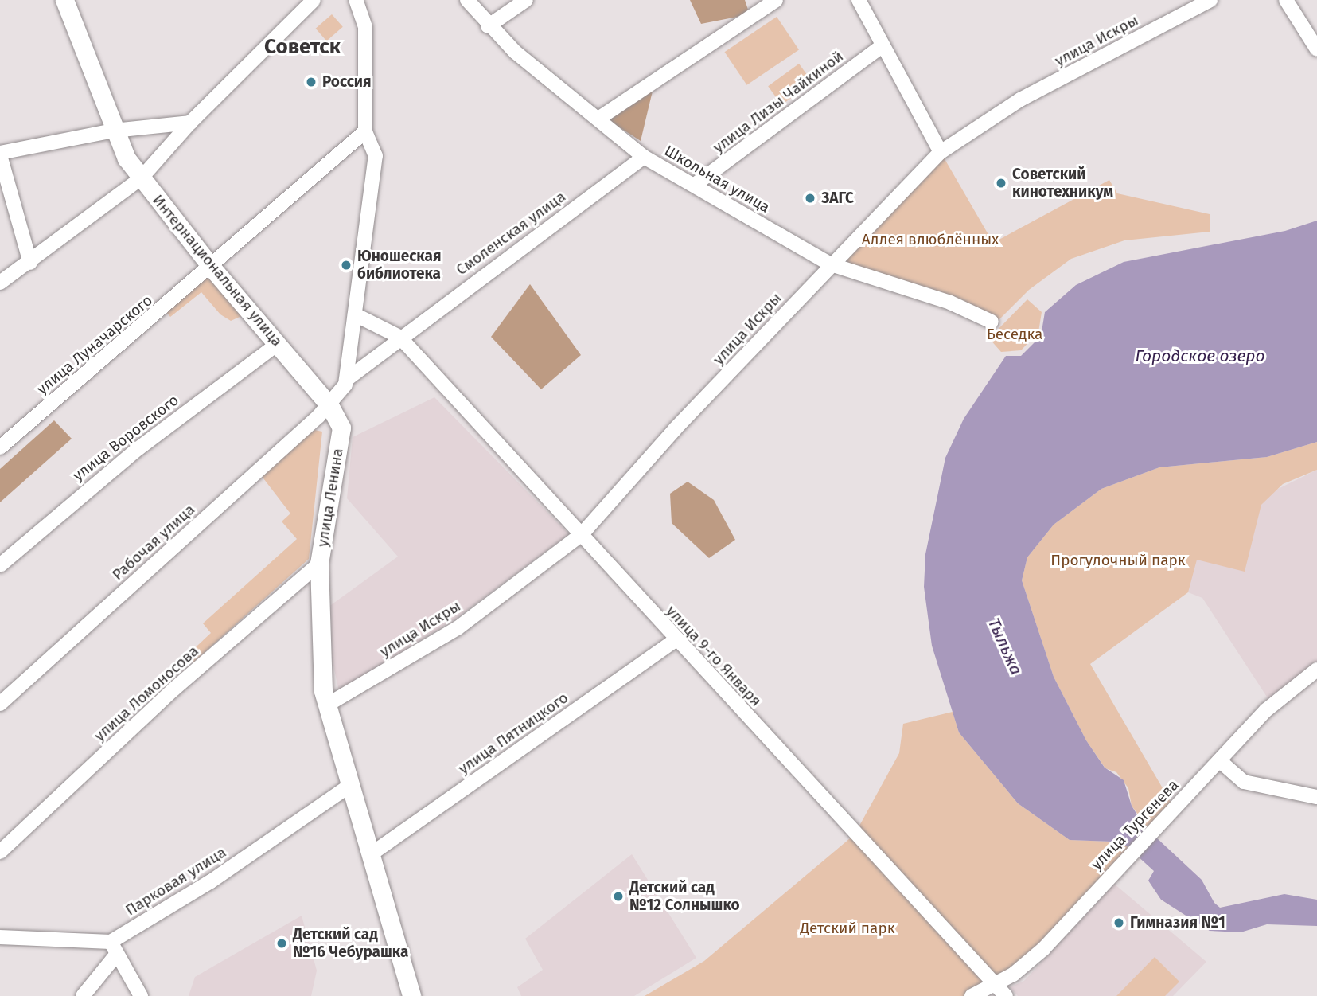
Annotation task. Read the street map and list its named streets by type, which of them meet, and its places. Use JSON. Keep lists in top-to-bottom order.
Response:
{
  "streets": {
    "main road": ["Интернациональная улица", "улица Ленина"],
    "street": [
      "улица Искры",
      "улица Лизы Чайкиной",
      "Школьная улица",
      "Смоленская улица",
      "улица Луначарского",
      "улица Воровского",
      "Рабочая улица",
      "улица 9-го Января",
      "улица Ломоносова",
      "улица Пятницкого",
      "улица Тургенева",
      "Парковая улица"
    ]
  },
  "crossings": [
    ["улица Искры", "Школьная улица"],
    ["улица Искры", "улица Ленина"],
    ["улица Искры", "улица 9-го Января"],
    ["улица Лизы Чайкиной", "Школьная улица"],
    ["Школьная улица", "Смоленская улица"],
    ["Смоленская улица", "улица 9-го Января"],
    ["Интернациональная улица", "улица Луначарского"],
    ["Интернациональная улица", "улица Воровского"],
    ["Интернациональная улица", "улица Ленина"],
    ["Интернациональная улица", "Рабочая улица"],
    ["улица Ленина", "Рабочая улица"],
    ["улица Ленина", "улица Ломоносова"],
    ["улица Ленина", "улица Пятницкого"],
    ["улица Ленина", "Парковая улица"],
    ["улица 9-го Января", "улица Пятницкого"],
    ["улица 9-го Января", "улица Тургенева"]
  ],
  "districts": ["Советск"],
  "water": ["Городское озеро", "Тыльжа"],
  "parks": [
    "Аллея влюблённых",
    "Беседка",
    "Прогулочный парк",
    "Детский парк"
  ],
  "places": [
    "Россия",
    "Советский кинотехникум",
    "ЗАГС",
    "Юношеская библиотека",
    "Детский сад №12 Солнышко",
    "Гимназия №1",
    "Детский сад №16 Чебурашка"
  ]
}
